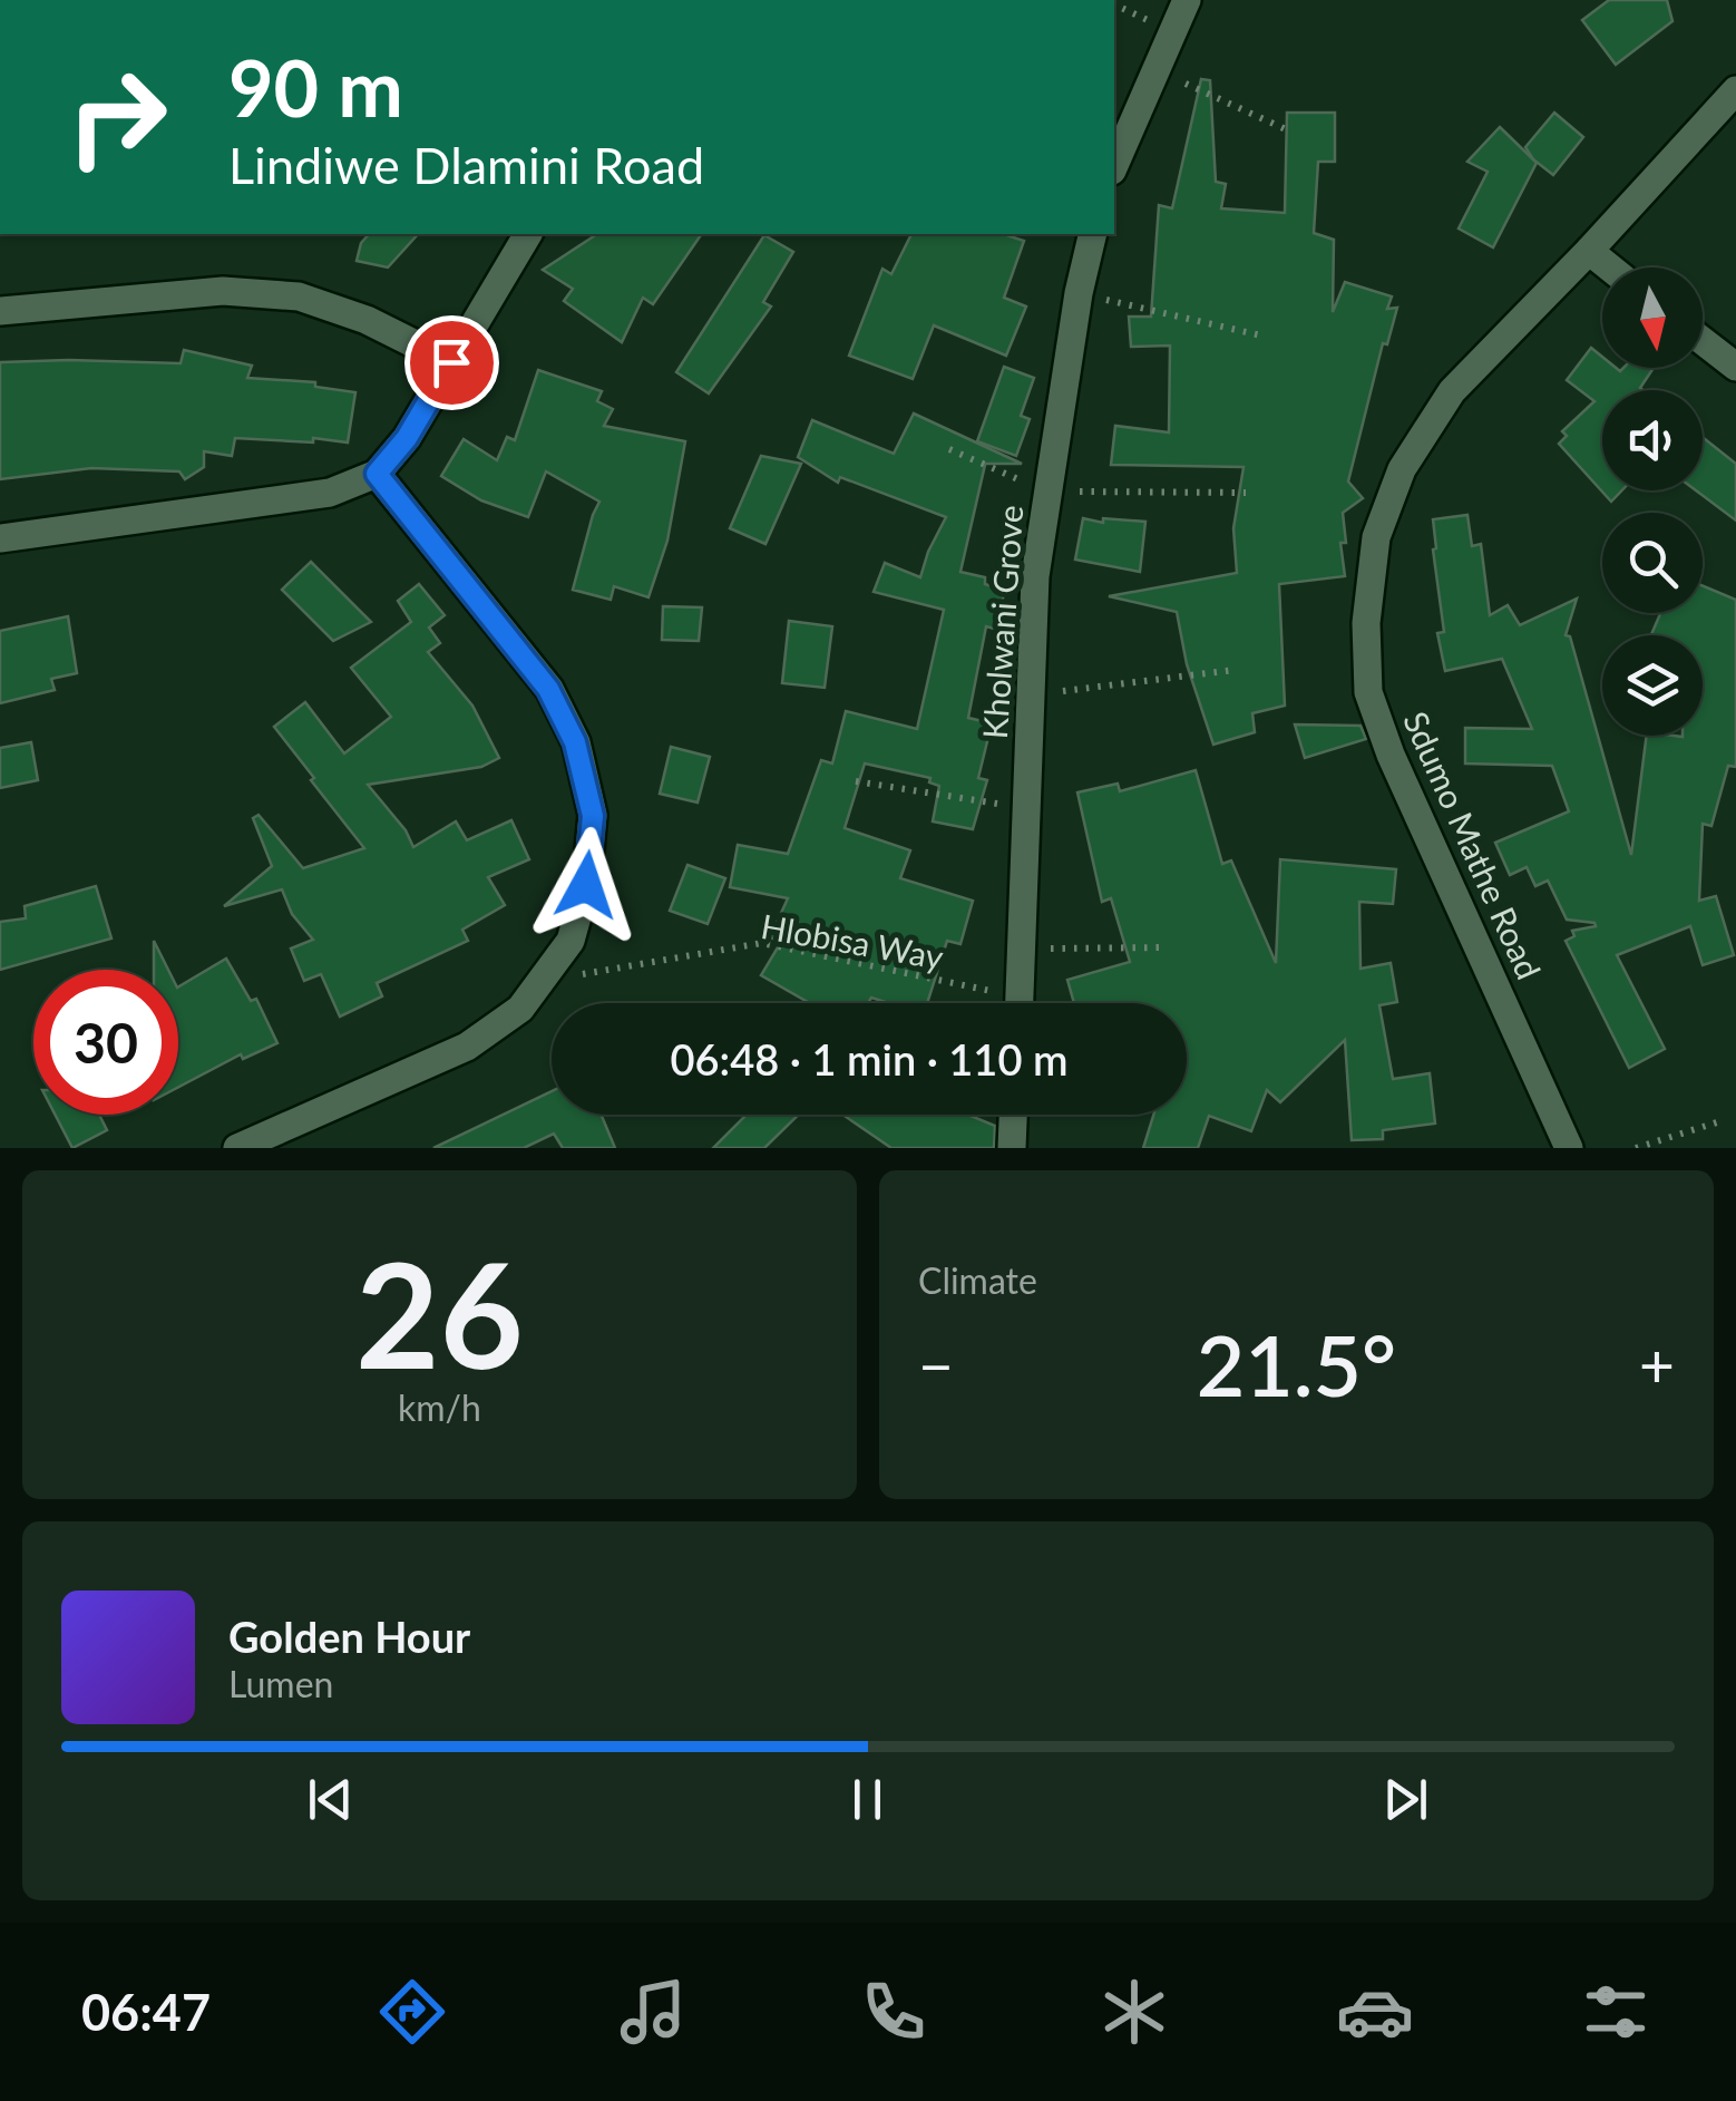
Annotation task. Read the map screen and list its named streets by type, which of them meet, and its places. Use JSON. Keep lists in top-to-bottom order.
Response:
{
  "streets": {
    "street": ["Kholwani Grove", "Sdumo Mathe Road"],
    "path": ["Hlobisa Way"]
  },
  "north": "bottom",
  "page": {
    "turn": ["90 m", "Lindiwe Dlamini Road"],
    "limit": "30",
    "trip": "06:48 · 1 min · 110 m",
    "tile": [
      ["26", "km/h"],
      "Climate"
    ],
    "heat": ["−", "21.5°", "+"],
    "song": ["Golden Hour", "Lumen"],
    "tabs": "06:47"
  }
}
